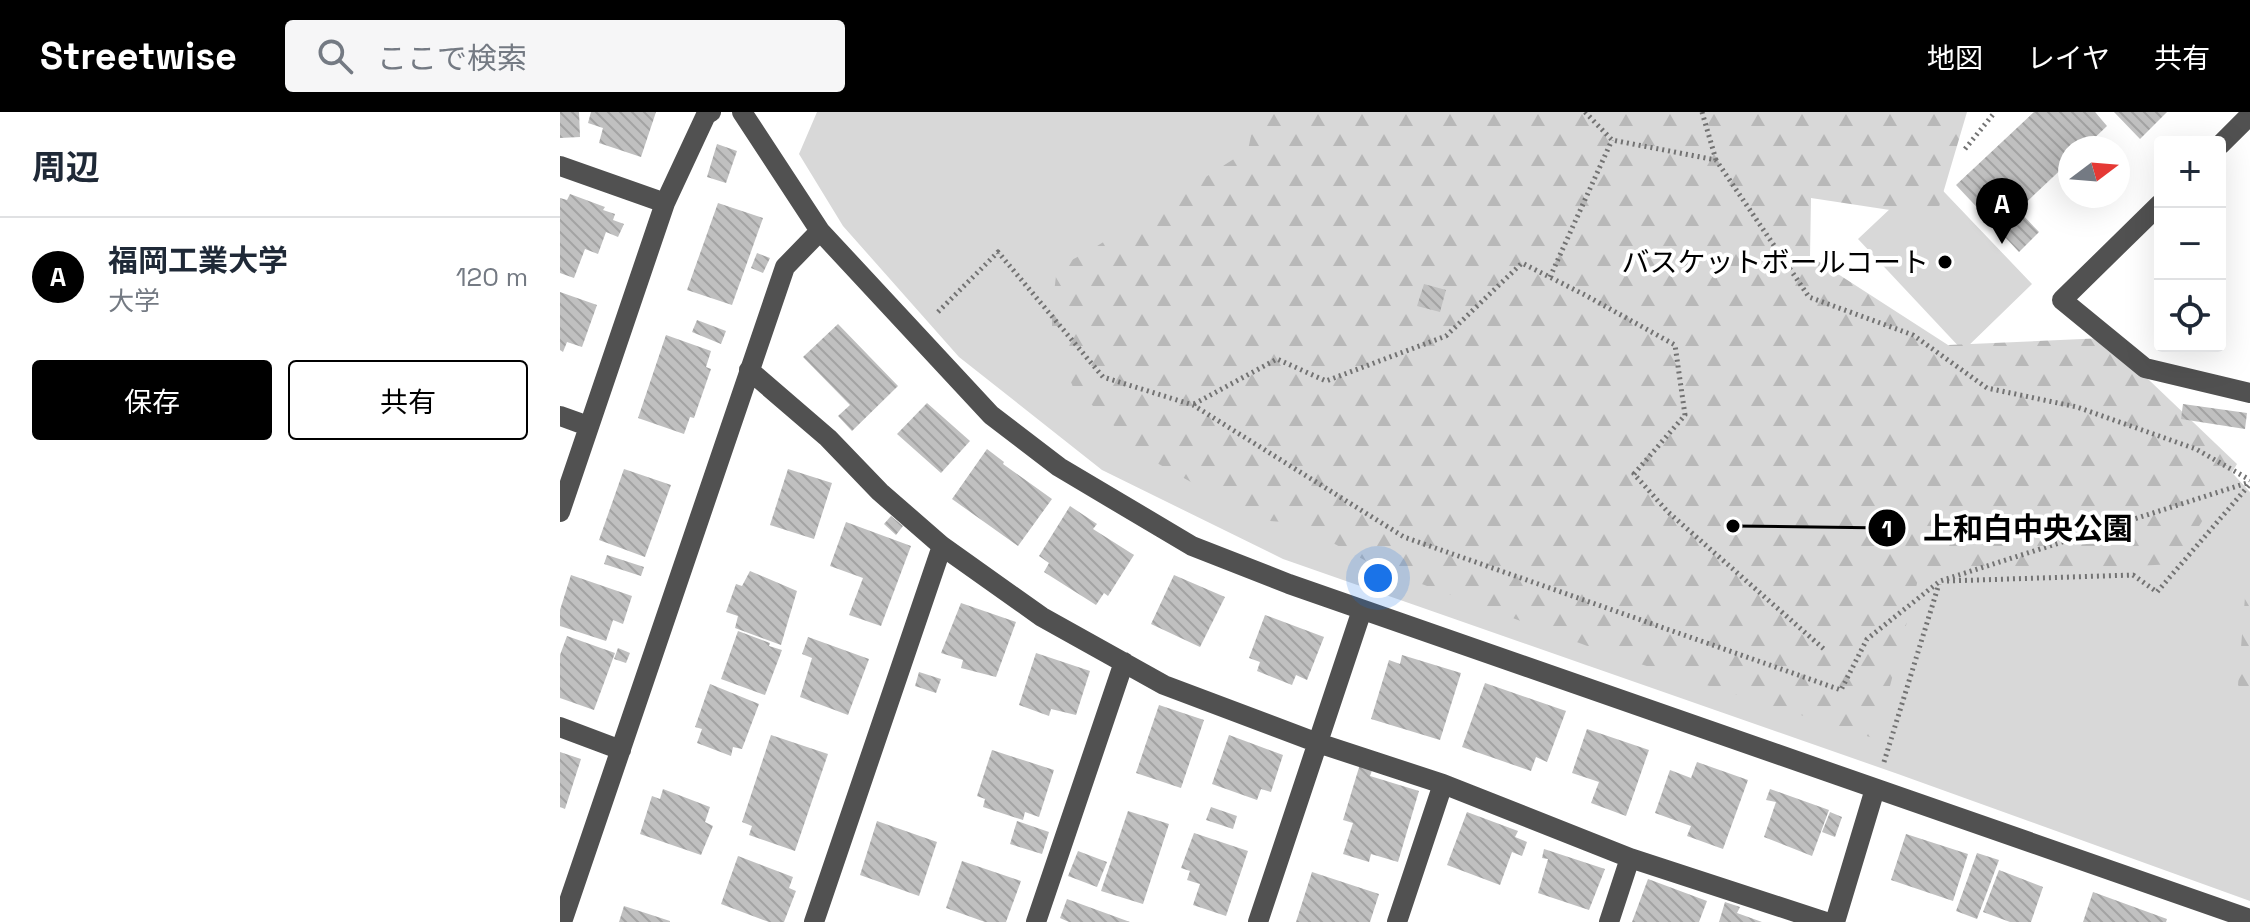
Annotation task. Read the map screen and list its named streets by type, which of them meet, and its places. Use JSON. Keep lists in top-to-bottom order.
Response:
{
  "places": ["バスケットボールコート", "上和白中央公園"],
  "north": "right",
  "page": {
    "header": "Streetwise",
    "search": "ここで検索",
    "nav": ["地図", "レイヤ", "共有"],
    "heading": "周辺",
    "map_buttons": ["+", "−"],
    "pins": "A",
    "list": [
      {
        "mark": "A",
        "name": "福岡工業大学",
        "note": "大学",
        "value": "120 m"
      }
    ],
    "buttons": ["保存", "共有"]
  }
}
